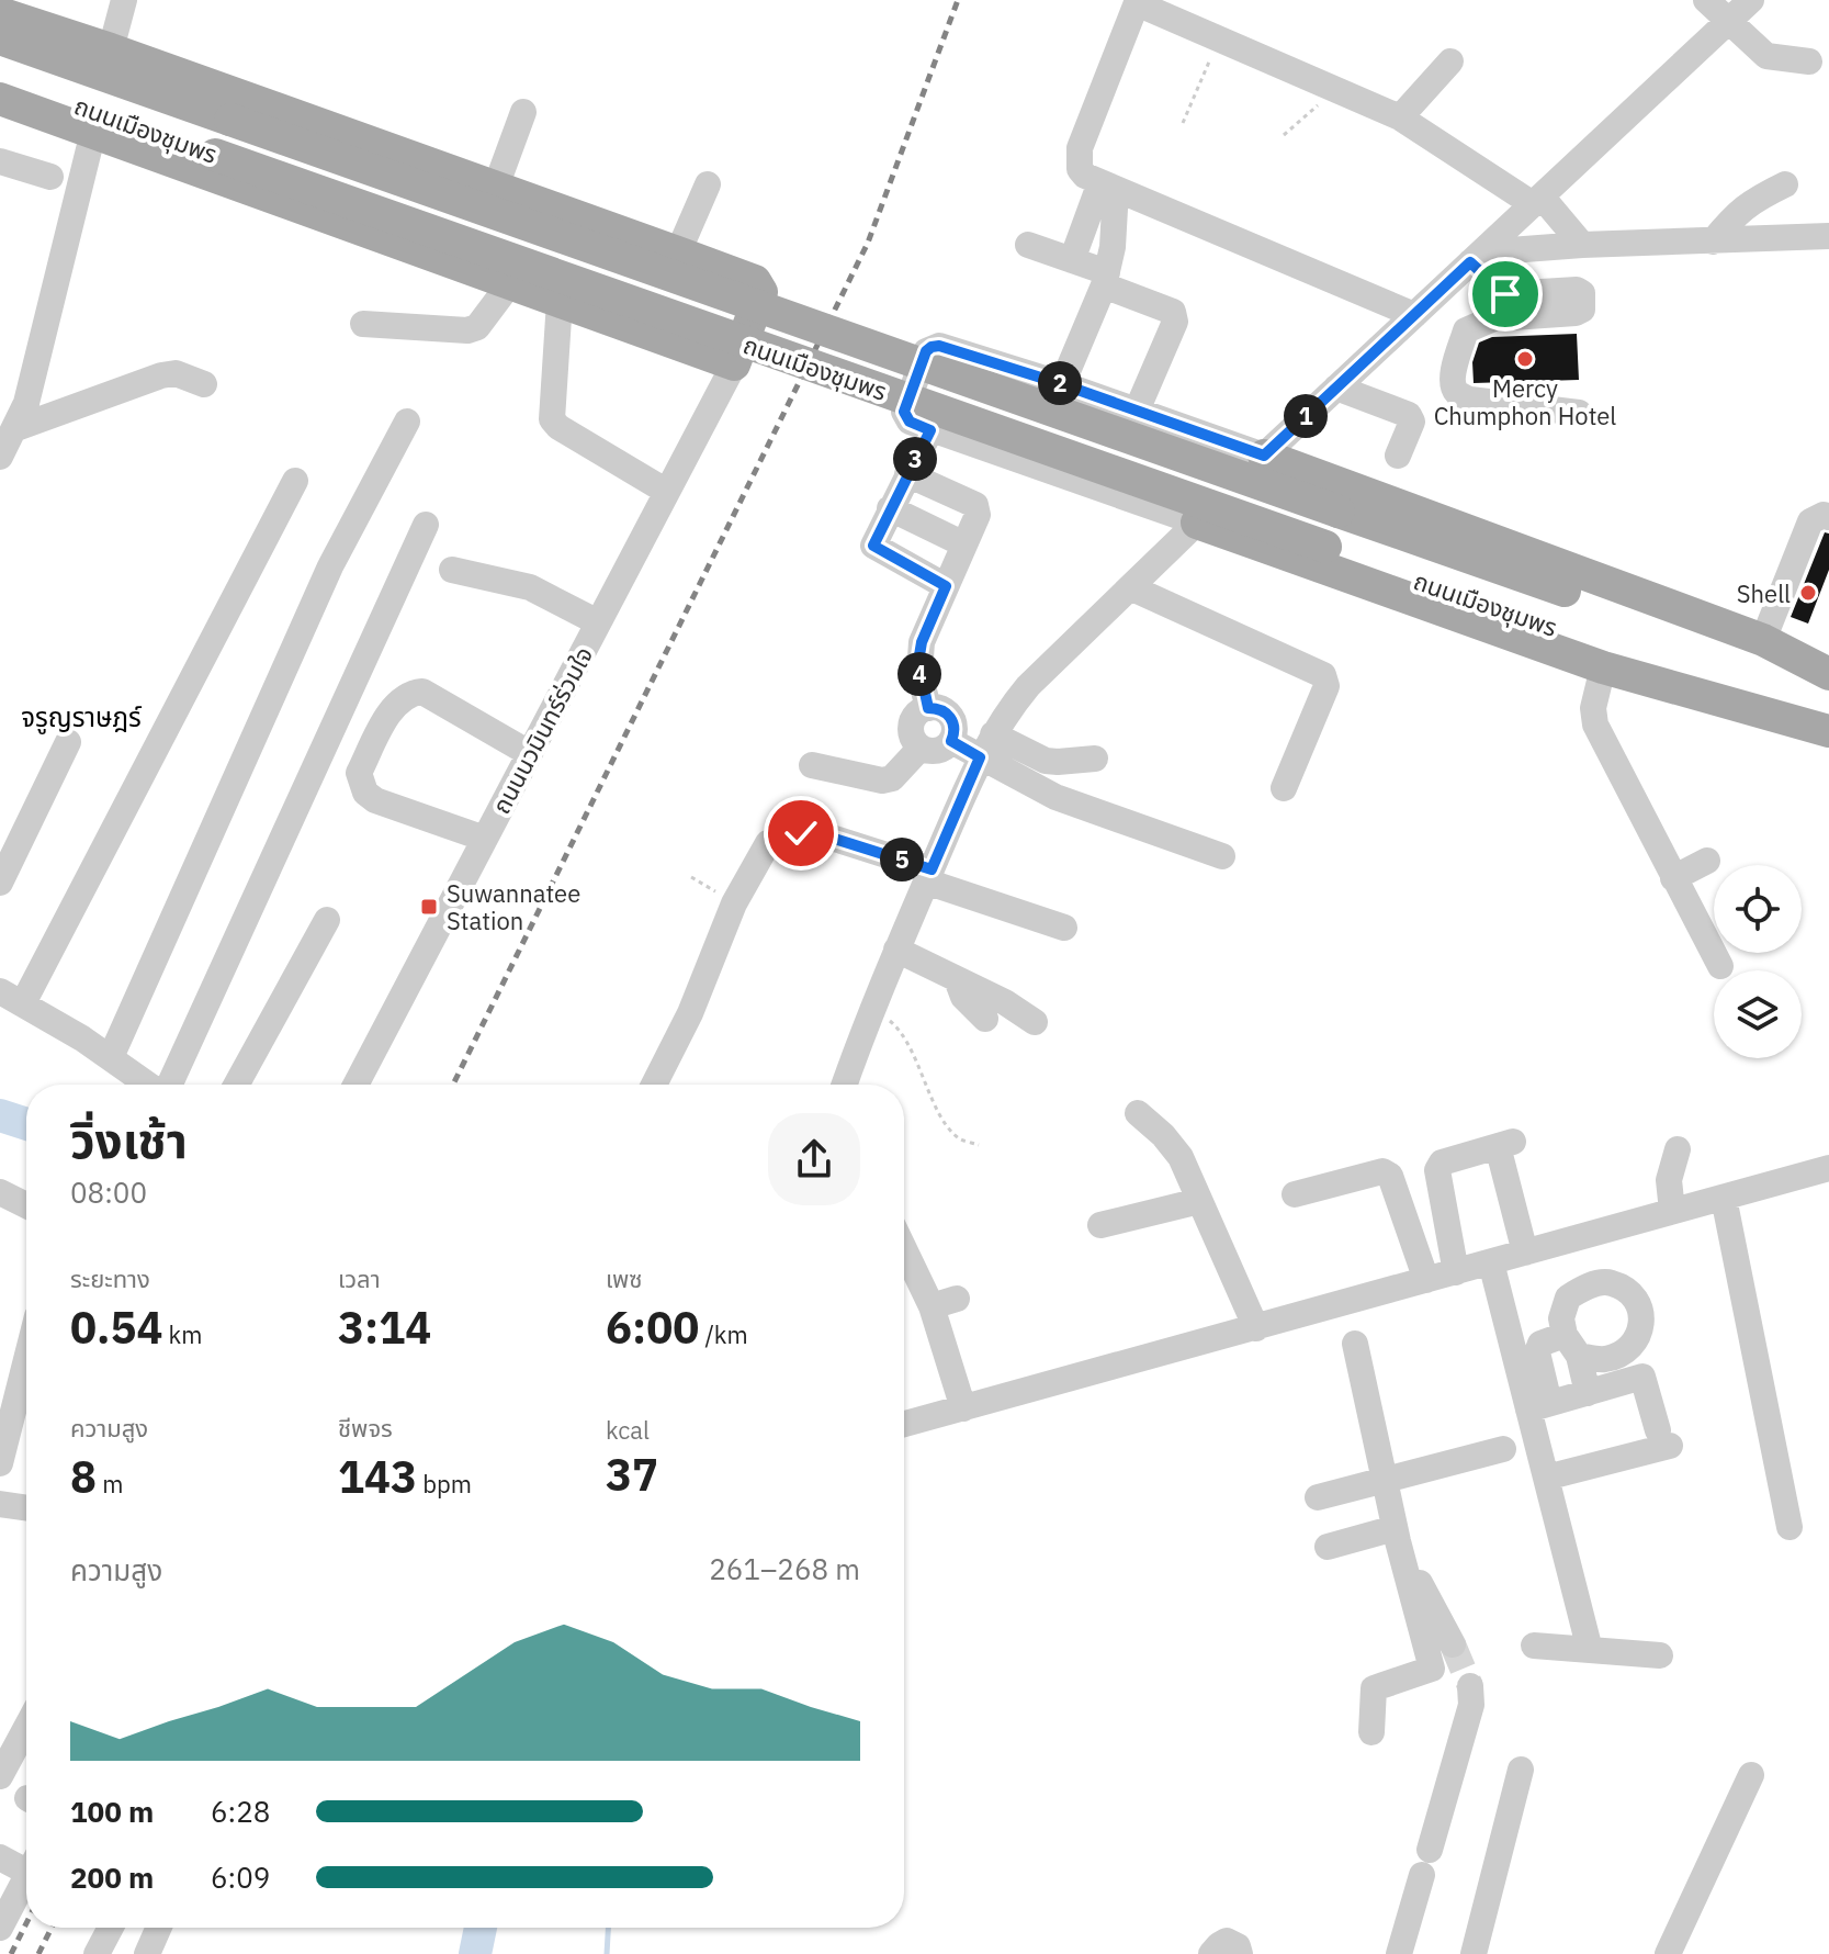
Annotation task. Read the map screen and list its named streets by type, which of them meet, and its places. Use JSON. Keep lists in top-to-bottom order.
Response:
{
  "streets": {
    "main road": ["ถนนเมืองชุมพร"],
    "street": ["ถนนนวมินทร์ร่วมใจ"]
  },
  "districts": ["จรูญราษฎร์"],
  "places": {
    "other": ["Mercy Chumphon Hotel", "Shell"],
    "transit": ["Suwannatee Station"]
  },
  "page": {
    "pins": [
      "2",
      "1",
      "3",
      "4",
      "5"
    ],
    "heading": ["วิ่งเช้า", "08:00"],
    "stats": [
      ["ระยะทาง", "0.54 km"],
      ["เวลา", "3:14"],
      ["เพซ", "6:00 /km"],
      ["ความสูง", "8 m"],
      ["ชีพจร", "143 bpm"],
      ["kcal", "37"]
    ],
    "chart": ["ความสูง", "261–268 m"],
    "list": [
      {
        "name": "100 m",
        "note": "6:28"
      },
      {
        "name": "200 m",
        "note": "6:09"
      }
    ]
  }
}
